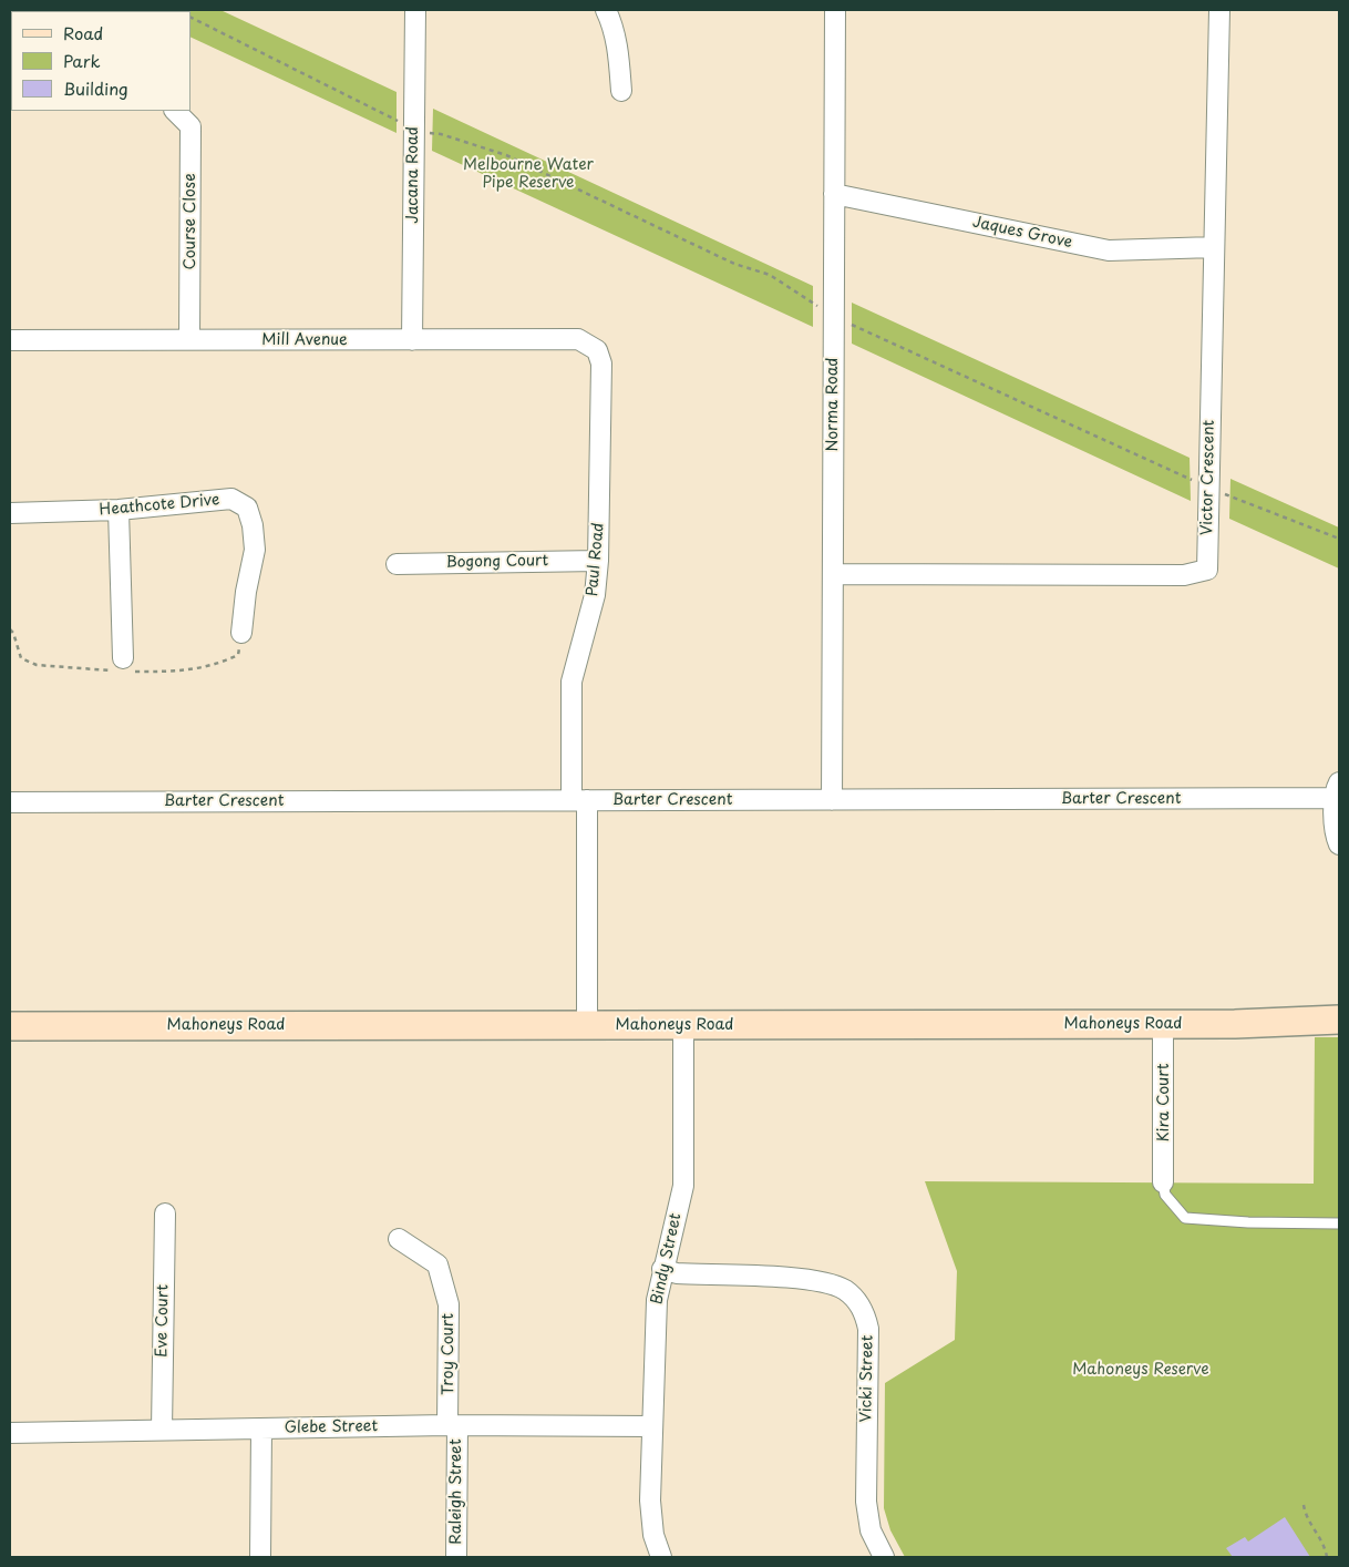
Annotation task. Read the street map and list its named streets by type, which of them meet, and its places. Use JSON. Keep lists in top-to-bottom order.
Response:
{
  "streets": {
    "main road": ["Mahoneys Road"],
    "street": [
      "Jacana Road",
      "Course Close",
      "Jaques Grove",
      "Mill Avenue",
      "Norma Road",
      "Victor Crescent",
      "Heathcote Drive",
      "Paul Road",
      "Bogong Court",
      "Barter Crescent",
      "Kira Court",
      "Bindy Street",
      "Eve Court",
      "Troy Court",
      "Vicki Street",
      "Glebe Street",
      "Raleigh Street"
    ]
  },
  "crossings": [
    ["Jacana Road", "Mill Avenue"],
    ["Course Close", "Mill Avenue"],
    ["Jaques Grove", "Norma Road"],
    ["Jaques Grove", "Victor Crescent"],
    ["Mill Avenue", "Paul Road"],
    ["Norma Road", "Victor Crescent"],
    ["Norma Road", "Barter Crescent"],
    ["Paul Road", "Bogong Court"],
    ["Paul Road", "Barter Crescent"],
    ["Paul Road", "Mahoneys Road"],
    ["Mahoneys Road", "Kira Court"],
    ["Mahoneys Road", "Bindy Street"],
    ["Bindy Street", "Vicki Street"],
    ["Bindy Street", "Glebe Street"],
    ["Eve Court", "Glebe Street"],
    ["Troy Court", "Glebe Street"],
    ["Troy Court", "Raleigh Street"],
    ["Glebe Street", "Raleigh Street"]
  ],
  "parks": ["Melbourne Water Pipe Reserve", "Mahoneys Reserve"],
  "legend": ["Road", "Park", "Building"]
}
